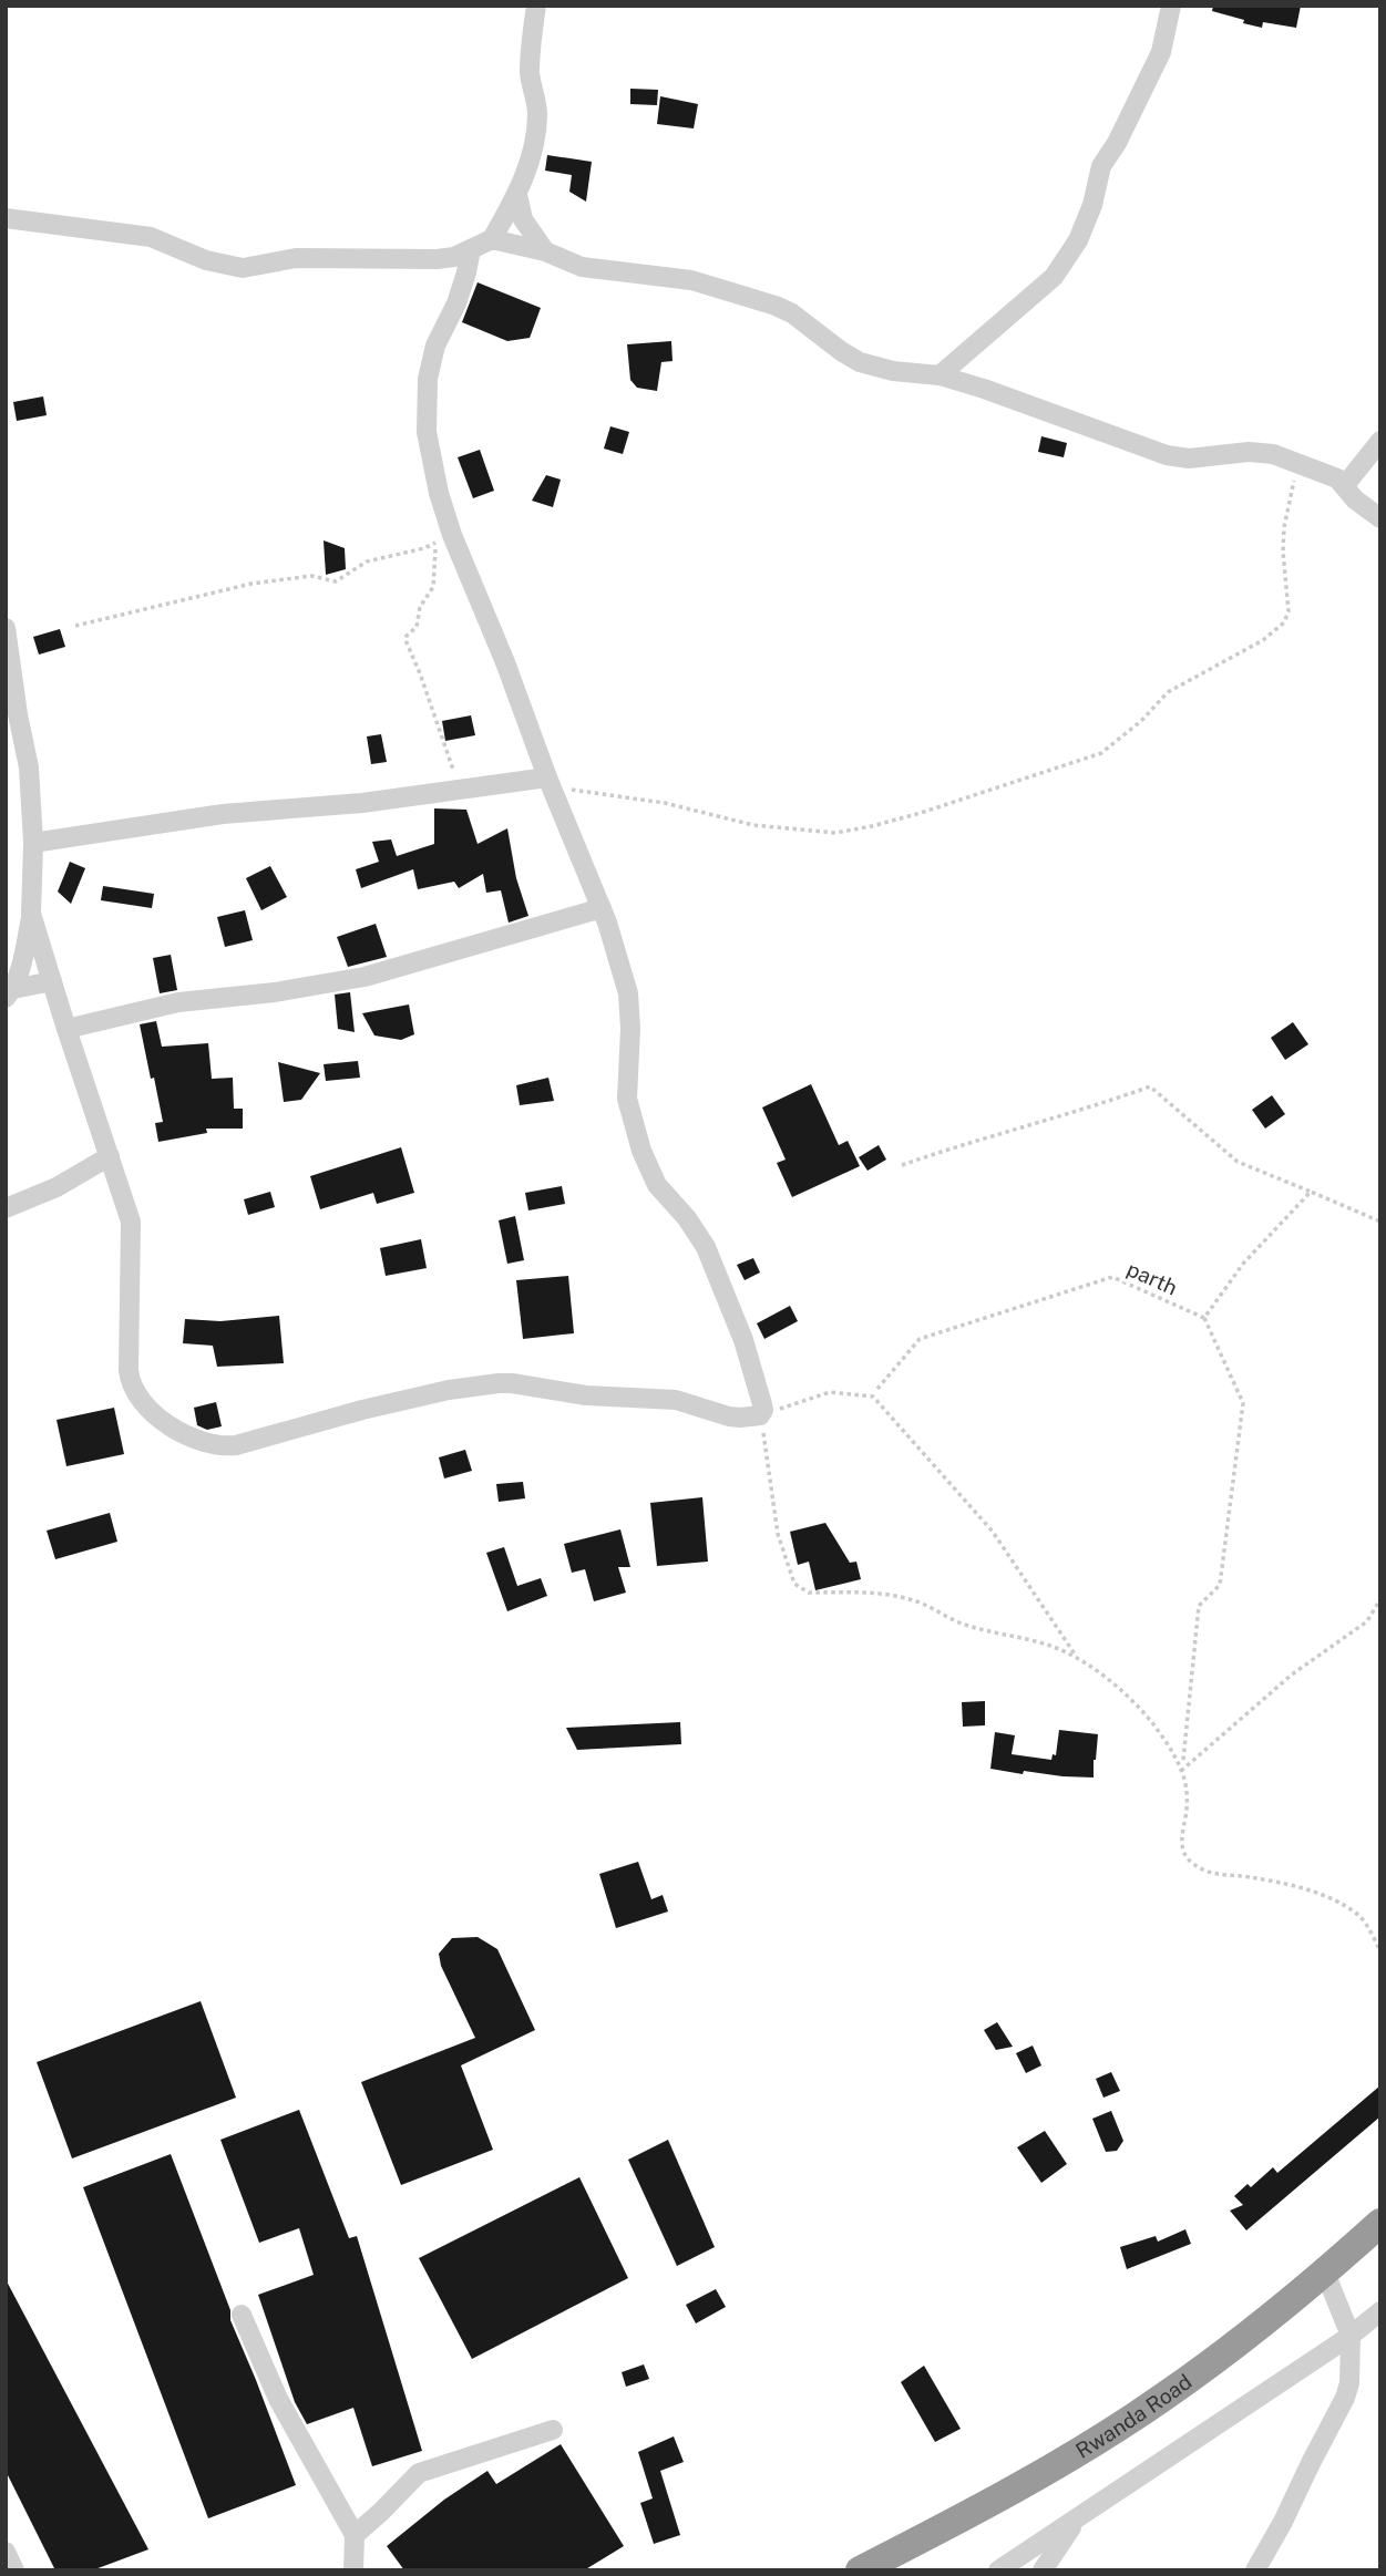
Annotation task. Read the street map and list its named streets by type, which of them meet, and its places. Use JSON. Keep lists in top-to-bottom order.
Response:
{
  "streets": {
    "highway": ["Rwanda Road"],
    "path": ["parth"]
  }
}
